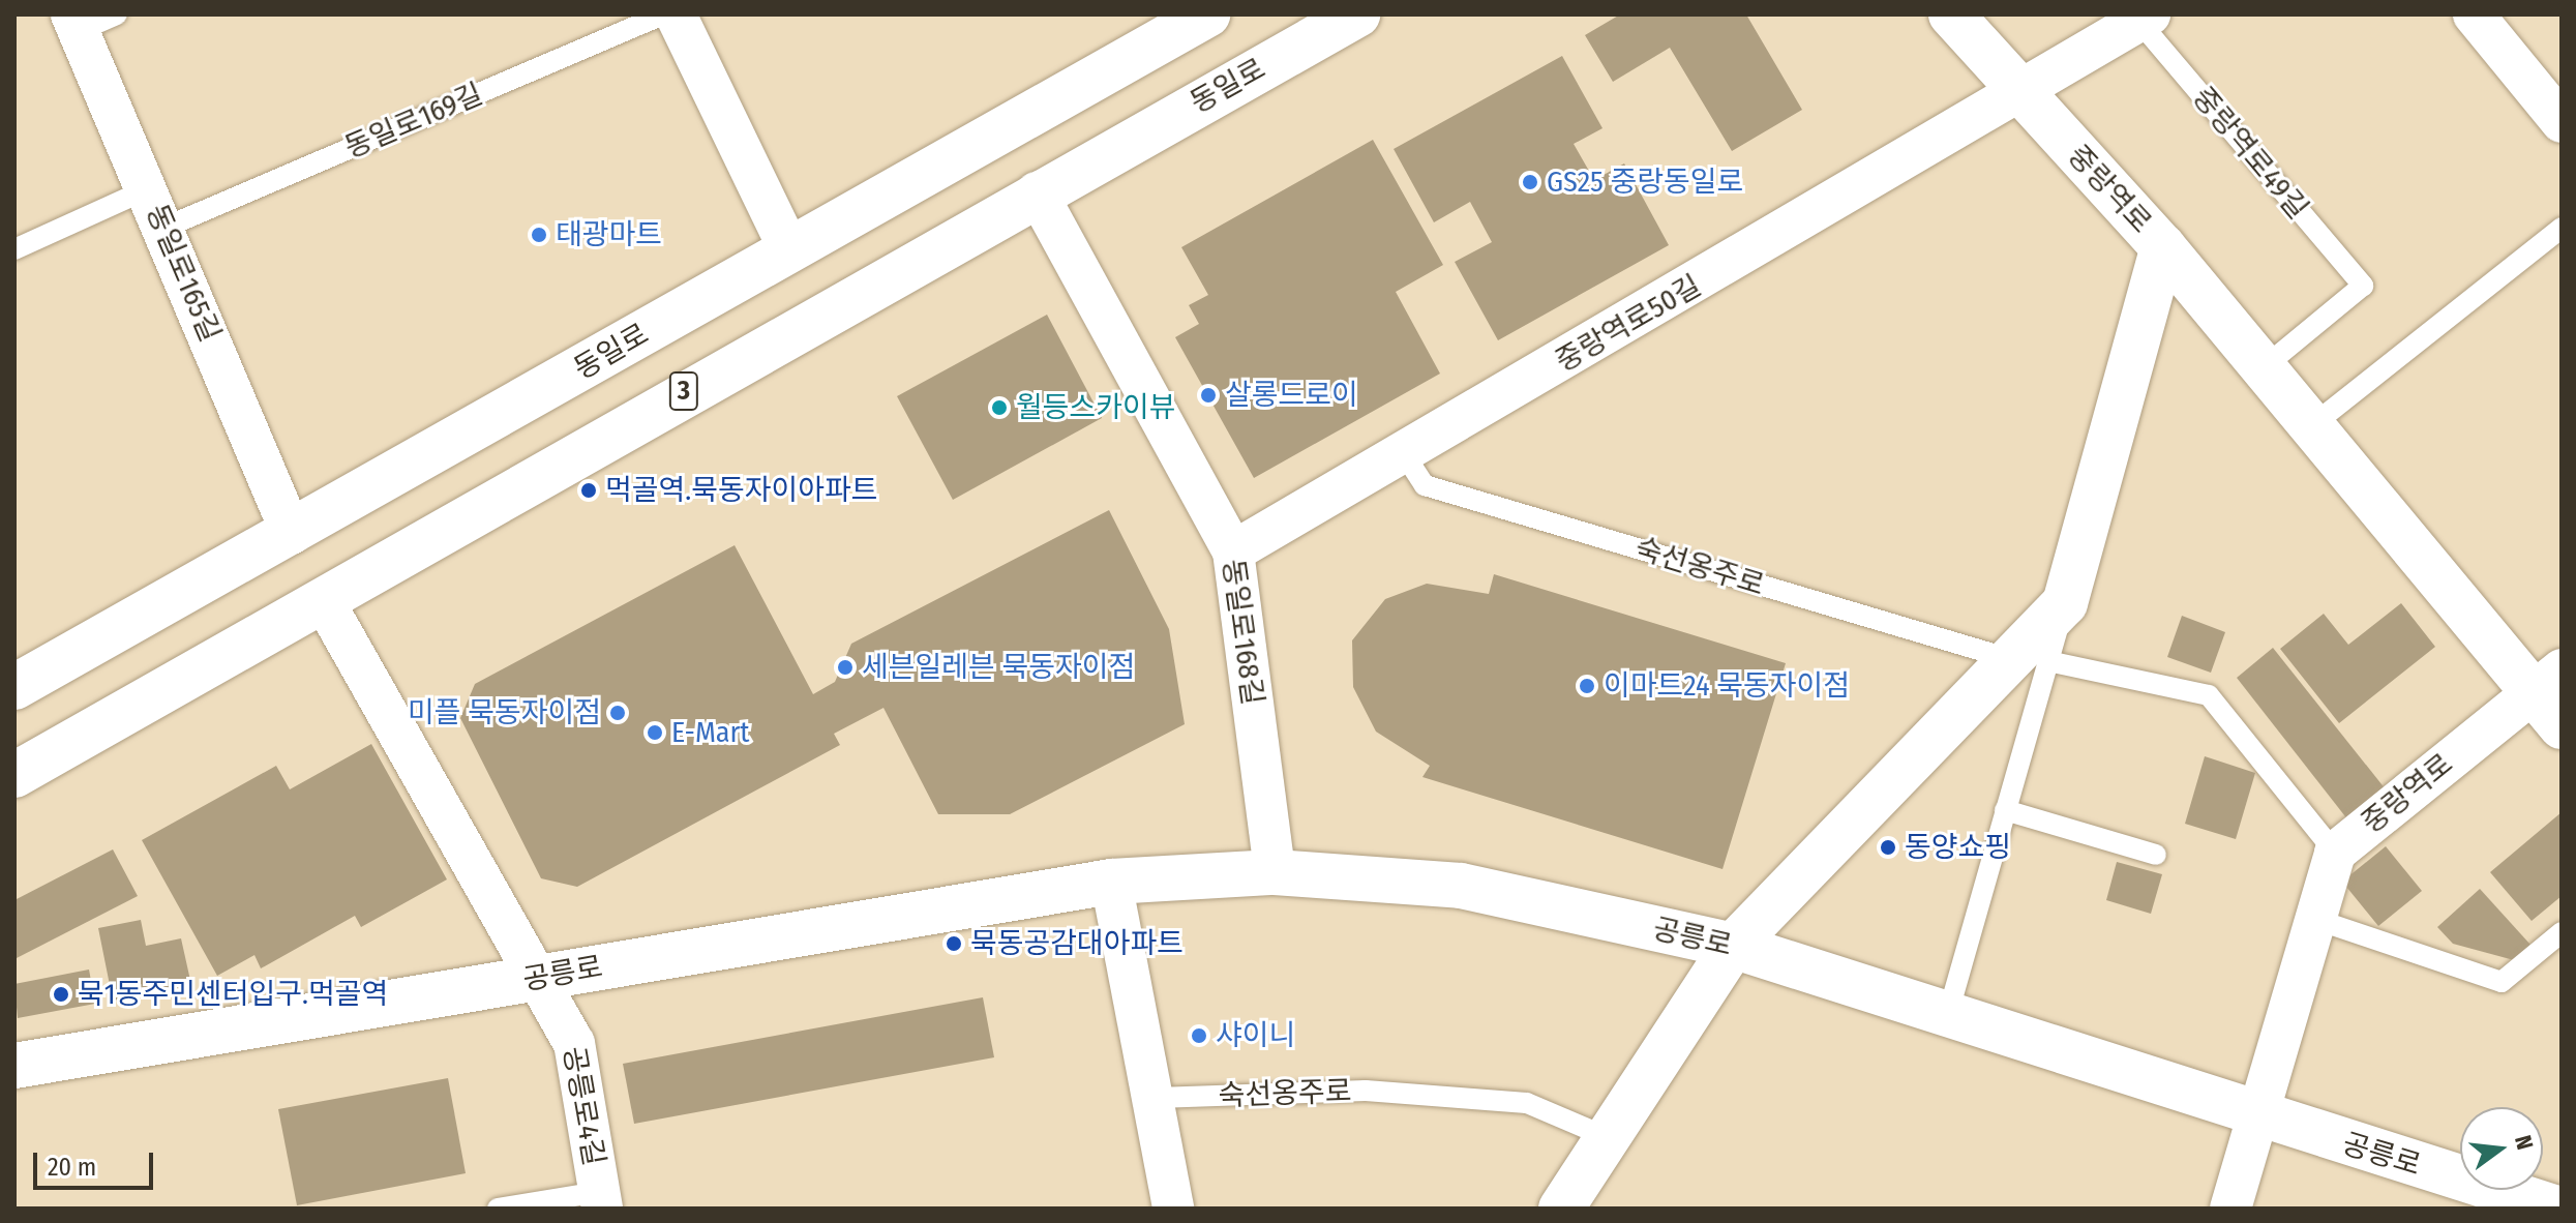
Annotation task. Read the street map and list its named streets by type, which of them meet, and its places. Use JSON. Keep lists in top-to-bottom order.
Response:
{
  "streets": {
    "street": [
      "동일로",
      "중랑역로49길",
      "중랑역로",
      "동일로165길",
      "중랑역로50길",
      "3",
      "동일로168길",
      "공릉로",
      "공릉로4길"
    ],
    "lane": ["동일로169길", "숙선옹주로"]
  },
  "crossings": [
    ["동일로", "동일로165길"],
    ["동일로", "동일로168길"],
    ["동일로169길", "동일로165길"],
    ["중랑역로49길", "중랑역로"],
    ["중랑역로49길", "중랑역로50길"],
    ["중랑역로", "중랑역로50길"],
    ["중랑역로", "숙선옹주로"],
    ["중랑역로", "공릉로"],
    ["중랑역로50길", "숙선옹주로"],
    ["중랑역로50길", "동일로168길"],
    ["동일로168길", "공릉로"],
    ["공릉로", "공릉로4길"]
  ],
  "places": [
    "GS25 중랑동일로",
    "태광마트",
    "살롱드로이",
    "월등스카이뷰",
    "먹골역.묵동자이아파트",
    "세븐일레븐 묵동자이점",
    "이마트24 묵동자이점",
    "미플 묵동자이점",
    "E-Mart",
    "동양쇼핑",
    "묵동공감대아파트",
    "묵1동주민센터입구.먹골역",
    "샤이니"
  ],
  "scale_bar": "20 m",
  "north": "right"
}
